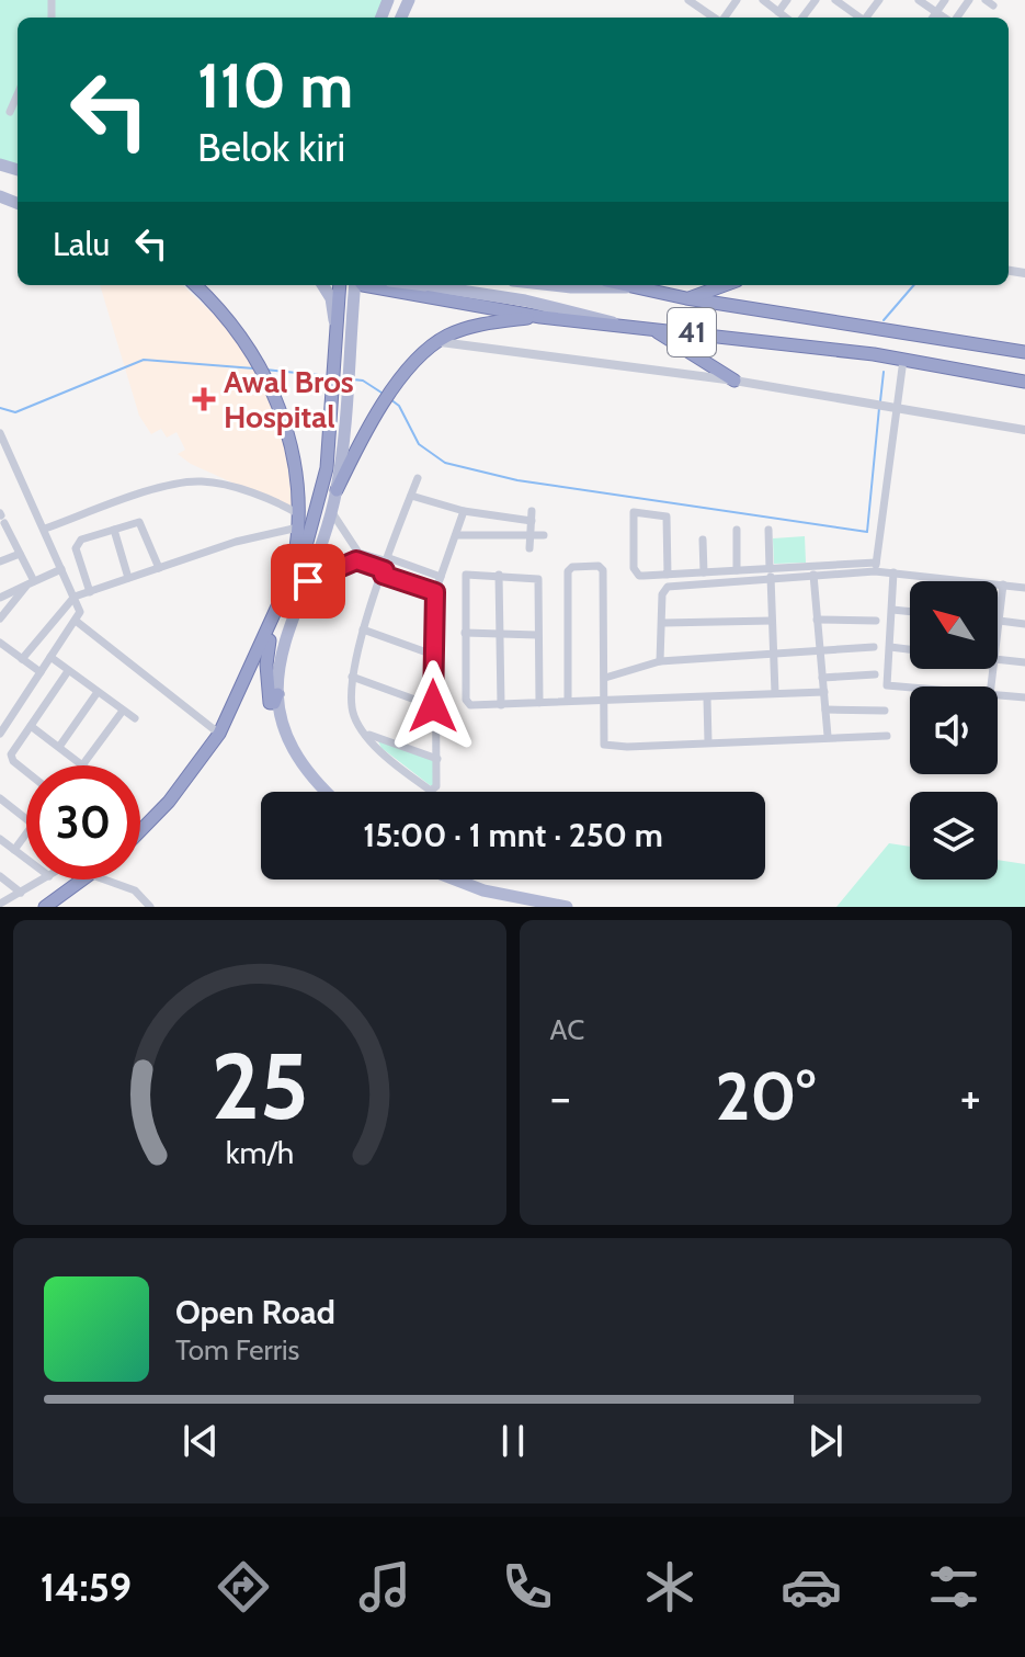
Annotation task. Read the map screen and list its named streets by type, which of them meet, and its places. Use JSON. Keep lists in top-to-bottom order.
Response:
{
  "streets": {
    "highway": ["41"]
  },
  "places": {
    "health": ["Awal Bros Hospital"]
  },
  "north": "top left",
  "page": {
    "turn": ["110 m", "Belok kiri"],
    "then": "Lalu",
    "limit": "30",
    "trip": "15:00 · 1 mnt · 250 m",
    "tile": "AC",
    "heat": ["−", "20°", "+"],
    "song": ["Open Road", "Tom Ferris"],
    "tabs": "14:59",
    "gauge": ["25", "km/h"]
  }
}
